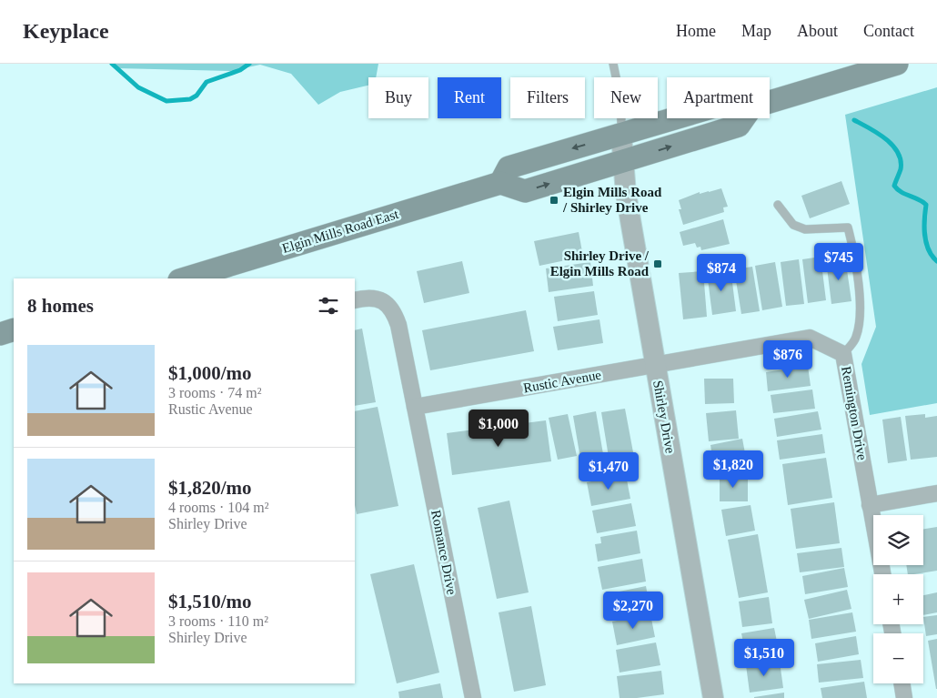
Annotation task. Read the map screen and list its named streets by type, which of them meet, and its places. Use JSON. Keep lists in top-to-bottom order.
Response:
{
  "streets": {
    "main road": ["Elgin Mills Road East"],
    "street": [
      "Rustic Avenue",
      "Remington Drive",
      "Shirley Drive",
      "Romance Drive"
    ]
  },
  "crossings": [
    ["Rustic Avenue", "Remington Drive"],
    ["Rustic Avenue", "Shirley Drive"],
    ["Rustic Avenue", "Romance Drive"],
    ["Remington Drive", "Shirley Drive"]
  ],
  "places": {
    "transit": ["Elgin Mills Road / Shirley Drive", "Shirley Drive / Elgin Mills Road"]
  },
  "page": {
    "header": "Keyplace",
    "nav": [
      "Home",
      "Map",
      "About",
      "Contact"
    ],
    "chip": [
      "Buy",
      "Rent",
      "Filters",
      "New",
      "Apartment"
    ],
    "price": [
      "$745",
      "$874",
      "$876",
      "$1,000",
      "$1,820",
      "$1,470",
      "$2,270",
      "$1,510"
    ],
    "heading": "8 homes",
    "list": [
      {
        "name": "$1,000/mo",
        "note": "3 rooms · 74 m² · Rustic Avenue"
      },
      {
        "name": "$1,820/mo",
        "note": "4 rooms · 104 m² · Shirley Drive"
      },
      {
        "name": "$1,510/mo",
        "note": "3 rooms · 110 m² · Shirley Drive"
      }
    ],
    "map_buttons": ["+", "−"]
  }
}
